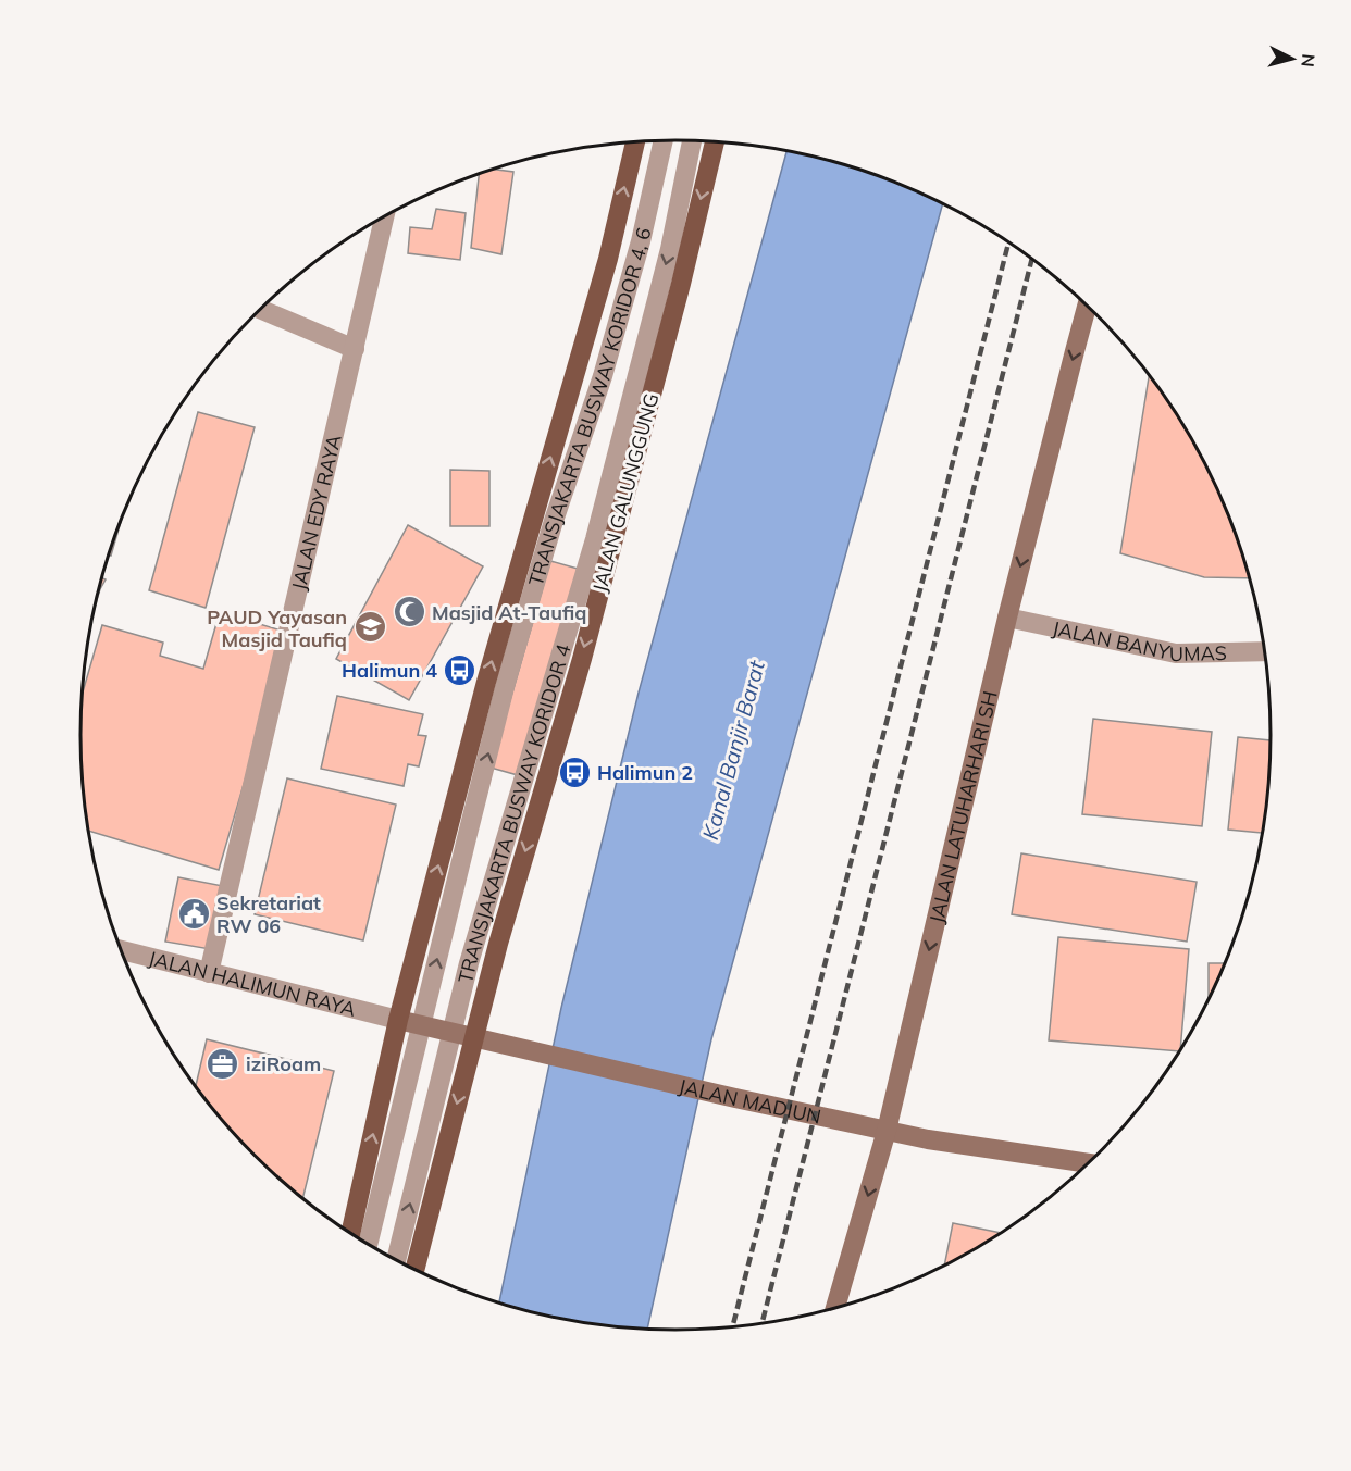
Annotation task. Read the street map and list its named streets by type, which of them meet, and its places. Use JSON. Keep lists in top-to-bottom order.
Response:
{
  "streets": {
    "main road": ["JALAN GALUNGGUNG"],
    "street": [
      "TRANSJAKARTA BUSWAY KORIDOR 4, 6",
      "JALAN EDY RAYA",
      "JALAN BANYUMAS",
      "JALAN LATUHARHARI SH",
      "TRANSJAKARTA BUSWAY KORIDOR 4",
      "JALAN HALIMUN RAYA",
      "JALAN MADIUN"
    ]
  },
  "crossings": [
    ["TRANSJAKARTA BUSWAY KORIDOR 4, 6", "JALAN MADIUN"],
    ["JALAN GALUNGGUNG", "JALAN MADIUN"],
    ["JALAN EDY RAYA", "JALAN HALIMUN RAYA"],
    ["JALAN BANYUMAS", "JALAN LATUHARHARI SH"],
    ["JALAN LATUHARHARI SH", "JALAN MADIUN"],
    ["TRANSJAKARTA BUSWAY KORIDOR 4", "JALAN MADIUN"],
    ["JALAN HALIMUN RAYA", "JALAN MADIUN"]
  ],
  "one_way": ["TRANSJAKARTA BUSWAY KORIDOR 4, 6", "JALAN LATUHARHARI SH"],
  "water": ["Kanal Banjir Barat"],
  "places": {
    "mosque": ["Masjid At-Taufiq"],
    "school or university": ["PAUD Yayasan Masjid Taufiq"],
    "bus stop": ["Halimun 4", "Halimun 2"],
    "public building": ["Sekretariat RW 06"],
    "office": ["iziRoam"]
  },
  "north": "right"
}
